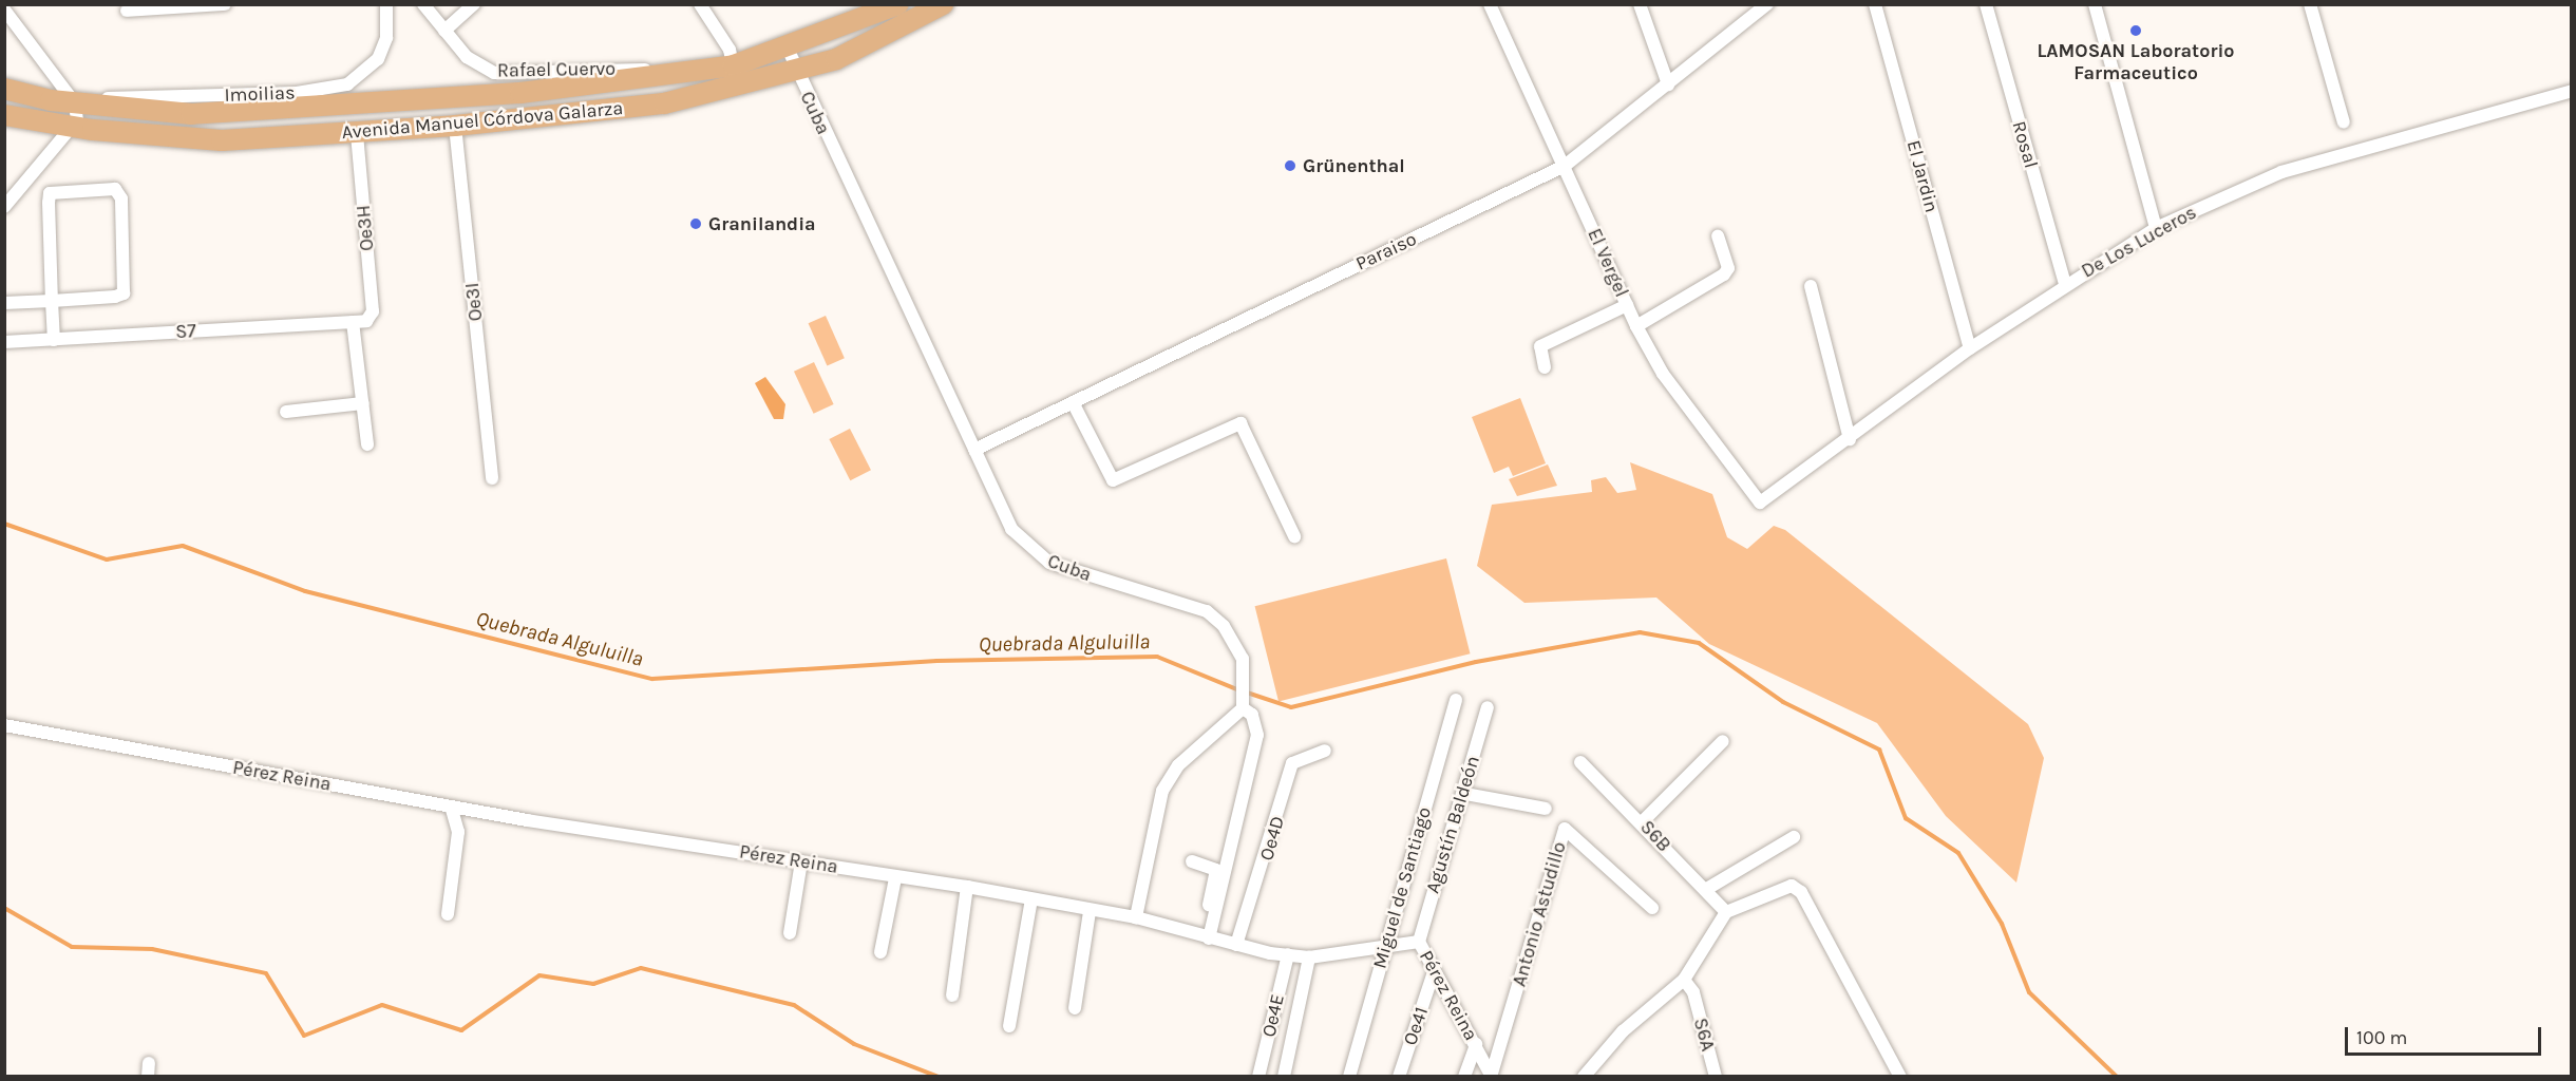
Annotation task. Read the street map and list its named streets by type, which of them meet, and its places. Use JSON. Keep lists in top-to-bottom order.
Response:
{
  "streets": {
    "main road": ["Avenida Manuel Córdova Galarza"],
    "street": [
      "Rafael Cuervo",
      "Imoilias",
      "Cuba",
      "Rosal",
      "El Jardin",
      "Oe3H",
      "De Los Luceros",
      "Paraiso",
      "El Vergel",
      "Oe3I",
      "S7",
      "Pérez Reina",
      "Agustín Baldeón",
      "S6B",
      "Oe4D",
      "Miguel de Santiago",
      "Antonio Astudillo",
      "Oe4E",
      "Oe41",
      "S6A"
    ]
  },
  "crossings": [
    ["Rafael Cuervo", "Avenida Manuel Córdova Galarza"],
    ["Imoilias", "Avenida Manuel Córdova Galarza"],
    ["Cuba", "Avenida Manuel Córdova Galarza"],
    ["Cuba", "Paraiso"],
    ["Avenida Manuel Córdova Galarza", "Oe3H"],
    ["Avenida Manuel Córdova Galarza", "Oe3I"],
    ["Rosal", "De Los Luceros"],
    ["El Jardin", "De Los Luceros"],
    ["Oe3H", "S7"],
    ["De Los Luceros", "El Vergel"],
    ["Paraiso", "El Vergel"],
    ["Pérez Reina", "Agustín Baldeón"],
    ["Pérez Reina", "Oe4D"],
    ["Pérez Reina", "Miguel de Santiago"],
    ["Pérez Reina", "Antonio Astudillo"],
    ["Pérez Reina", "Oe4E"],
    ["Pérez Reina", "Oe41"]
  ],
  "water": ["Quebrada Alguluilla"],
  "places": ["LAMOSAN Laboratorio Farmaceutico", "Grünenthal", "Granilandia"],
  "scale_bar": "100 m"
}
